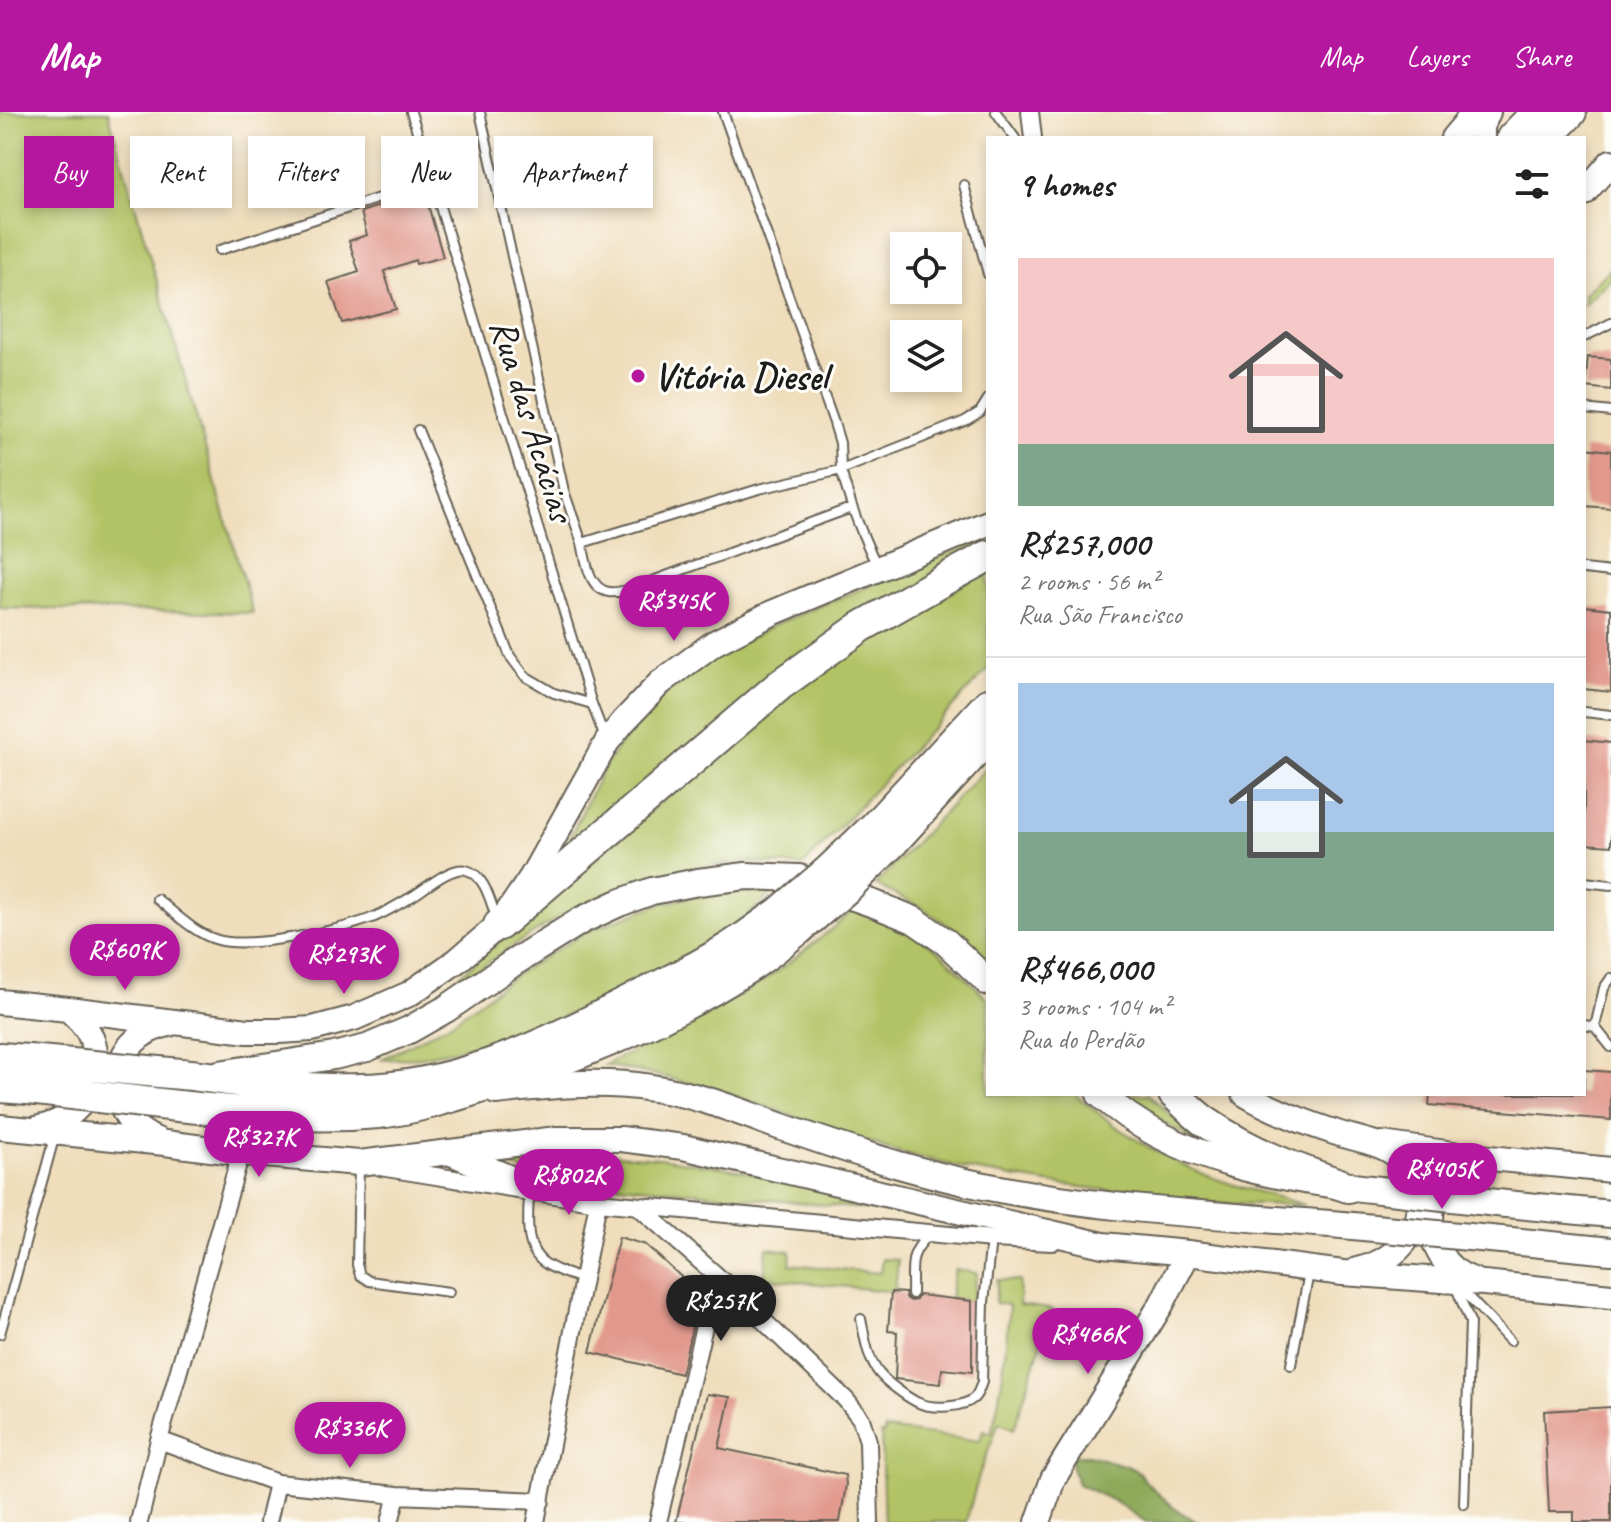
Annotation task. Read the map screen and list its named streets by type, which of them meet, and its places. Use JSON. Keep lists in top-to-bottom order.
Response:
{
  "streets": {
    "lane": ["Rua das Acácias"]
  },
  "places": ["Vitória Diesel"],
  "page": {
    "header": "Map",
    "nav": ["Map", "Layers", "Share"],
    "chip": [
      "Buy",
      "Rent",
      "Filters",
      "New",
      "Apartment"
    ],
    "heading": "9 homes",
    "list": [
      {
        "name": "R$257,000",
        "note": "2 rooms · 56 m² · Rua São Francisco"
      },
      {
        "name": "R$466,000",
        "note": "3 rooms · 104 m² · Rua do Perdão"
      }
    ],
    "price": [
      "R$345K",
      "R$609K",
      "R$293K",
      "R$327K",
      "R$405K",
      "R$802K",
      "R$257K",
      "R$466K",
      "R$336K"
    ]
  }
}
